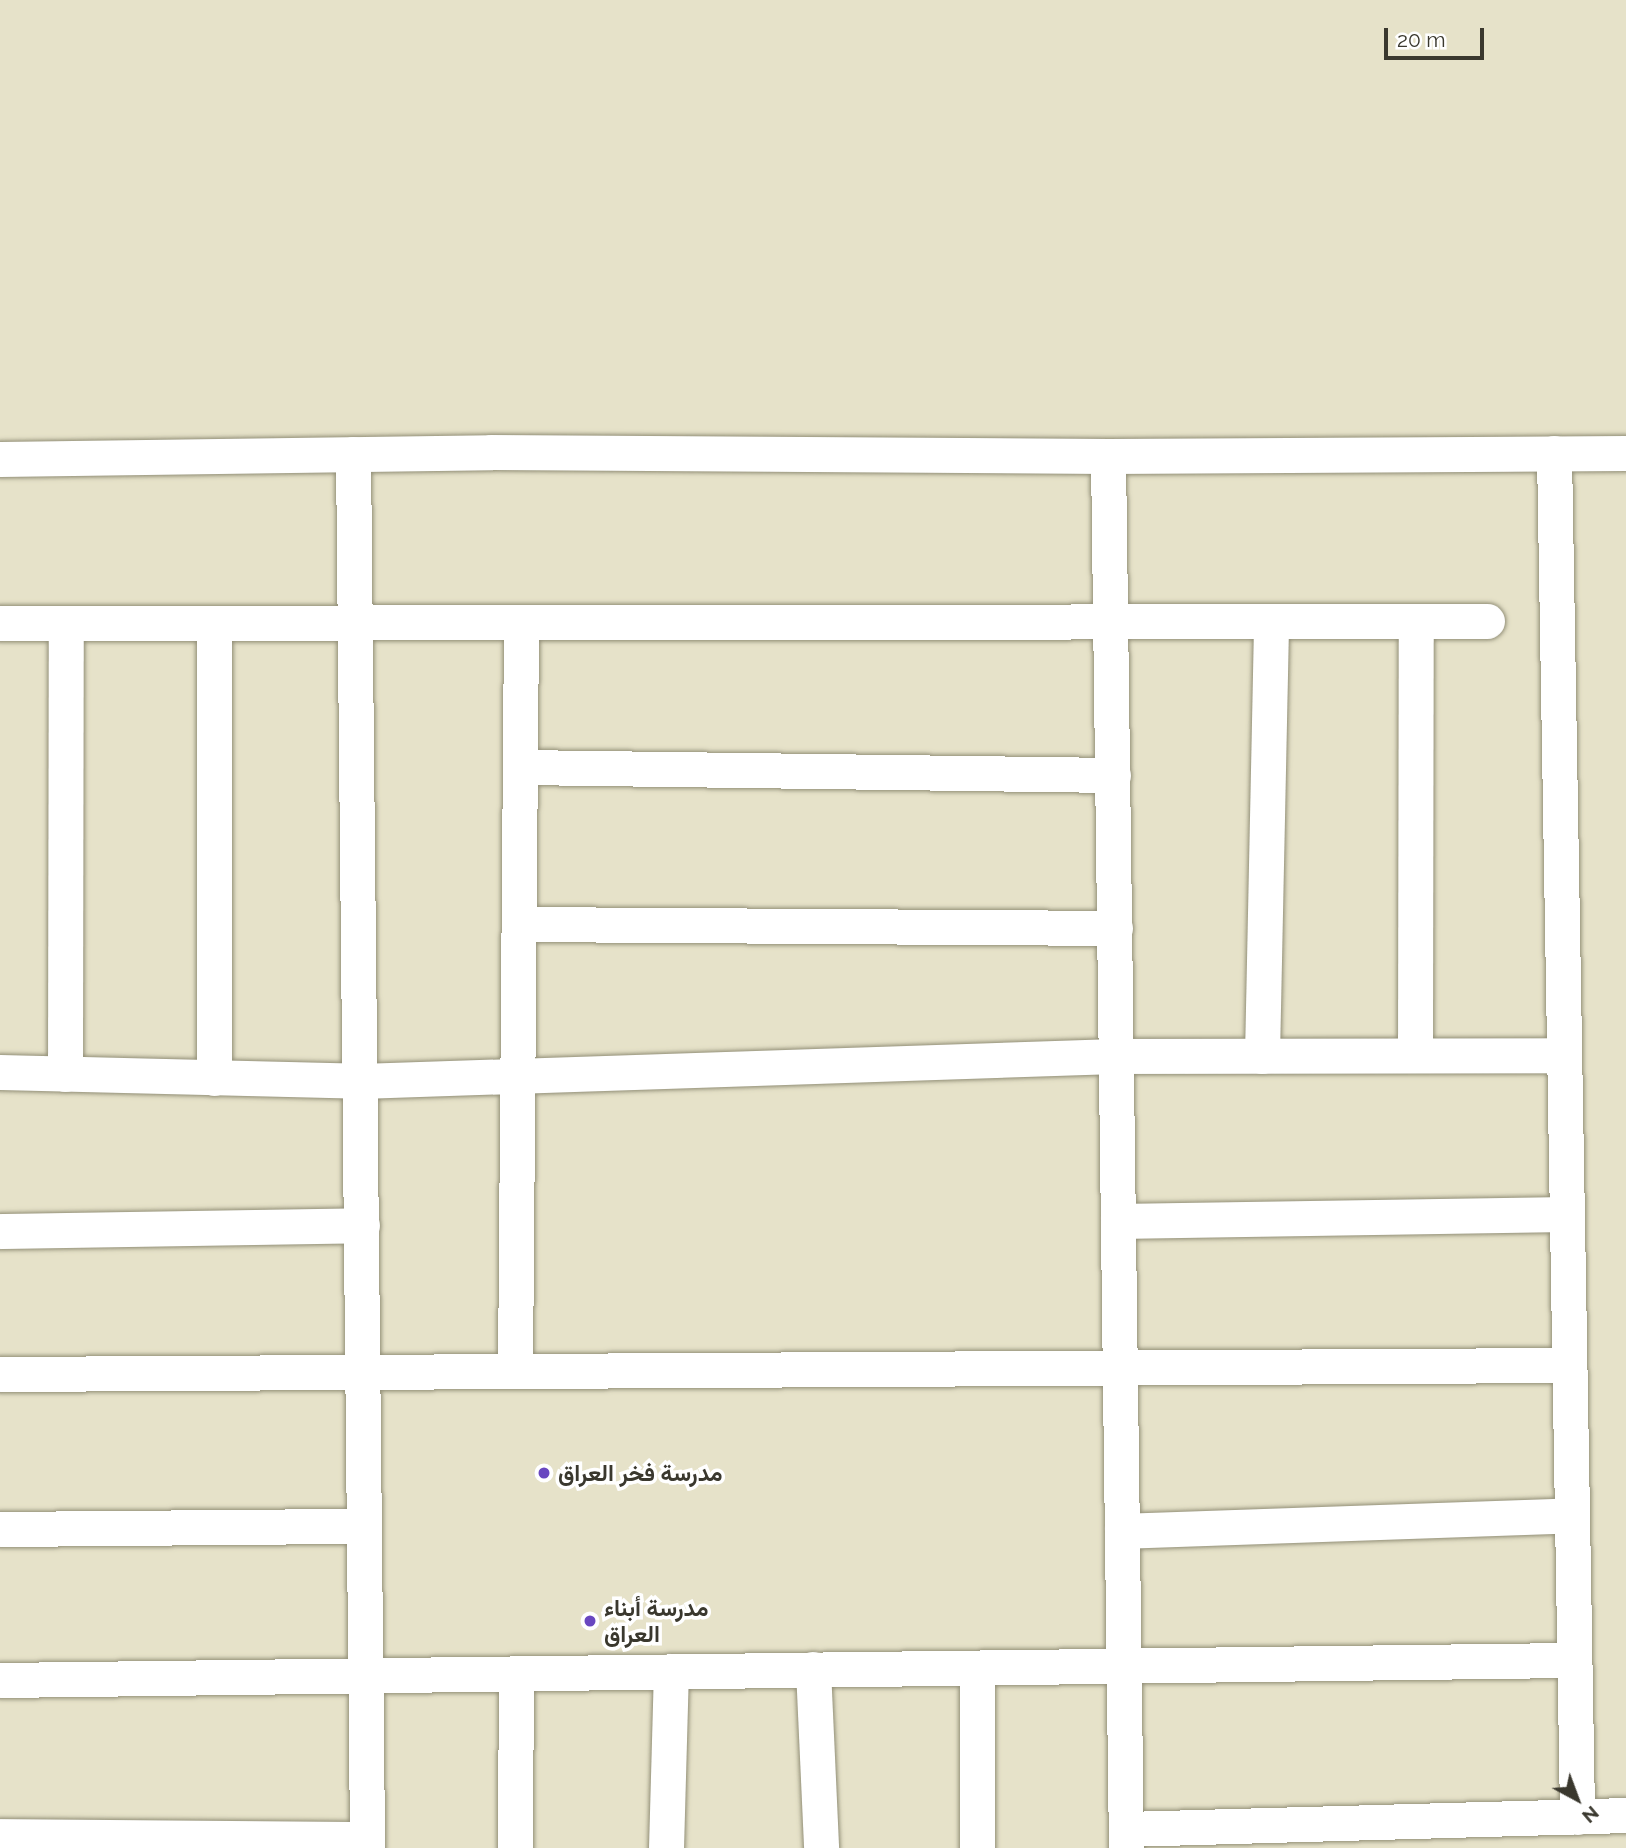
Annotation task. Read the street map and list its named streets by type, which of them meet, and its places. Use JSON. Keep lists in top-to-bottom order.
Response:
{
  "places": ["مدرسة فخر العراق", "مدرسة أبناء العراق"],
  "scale_bar": "20 m",
  "north": "bottom right"
}
